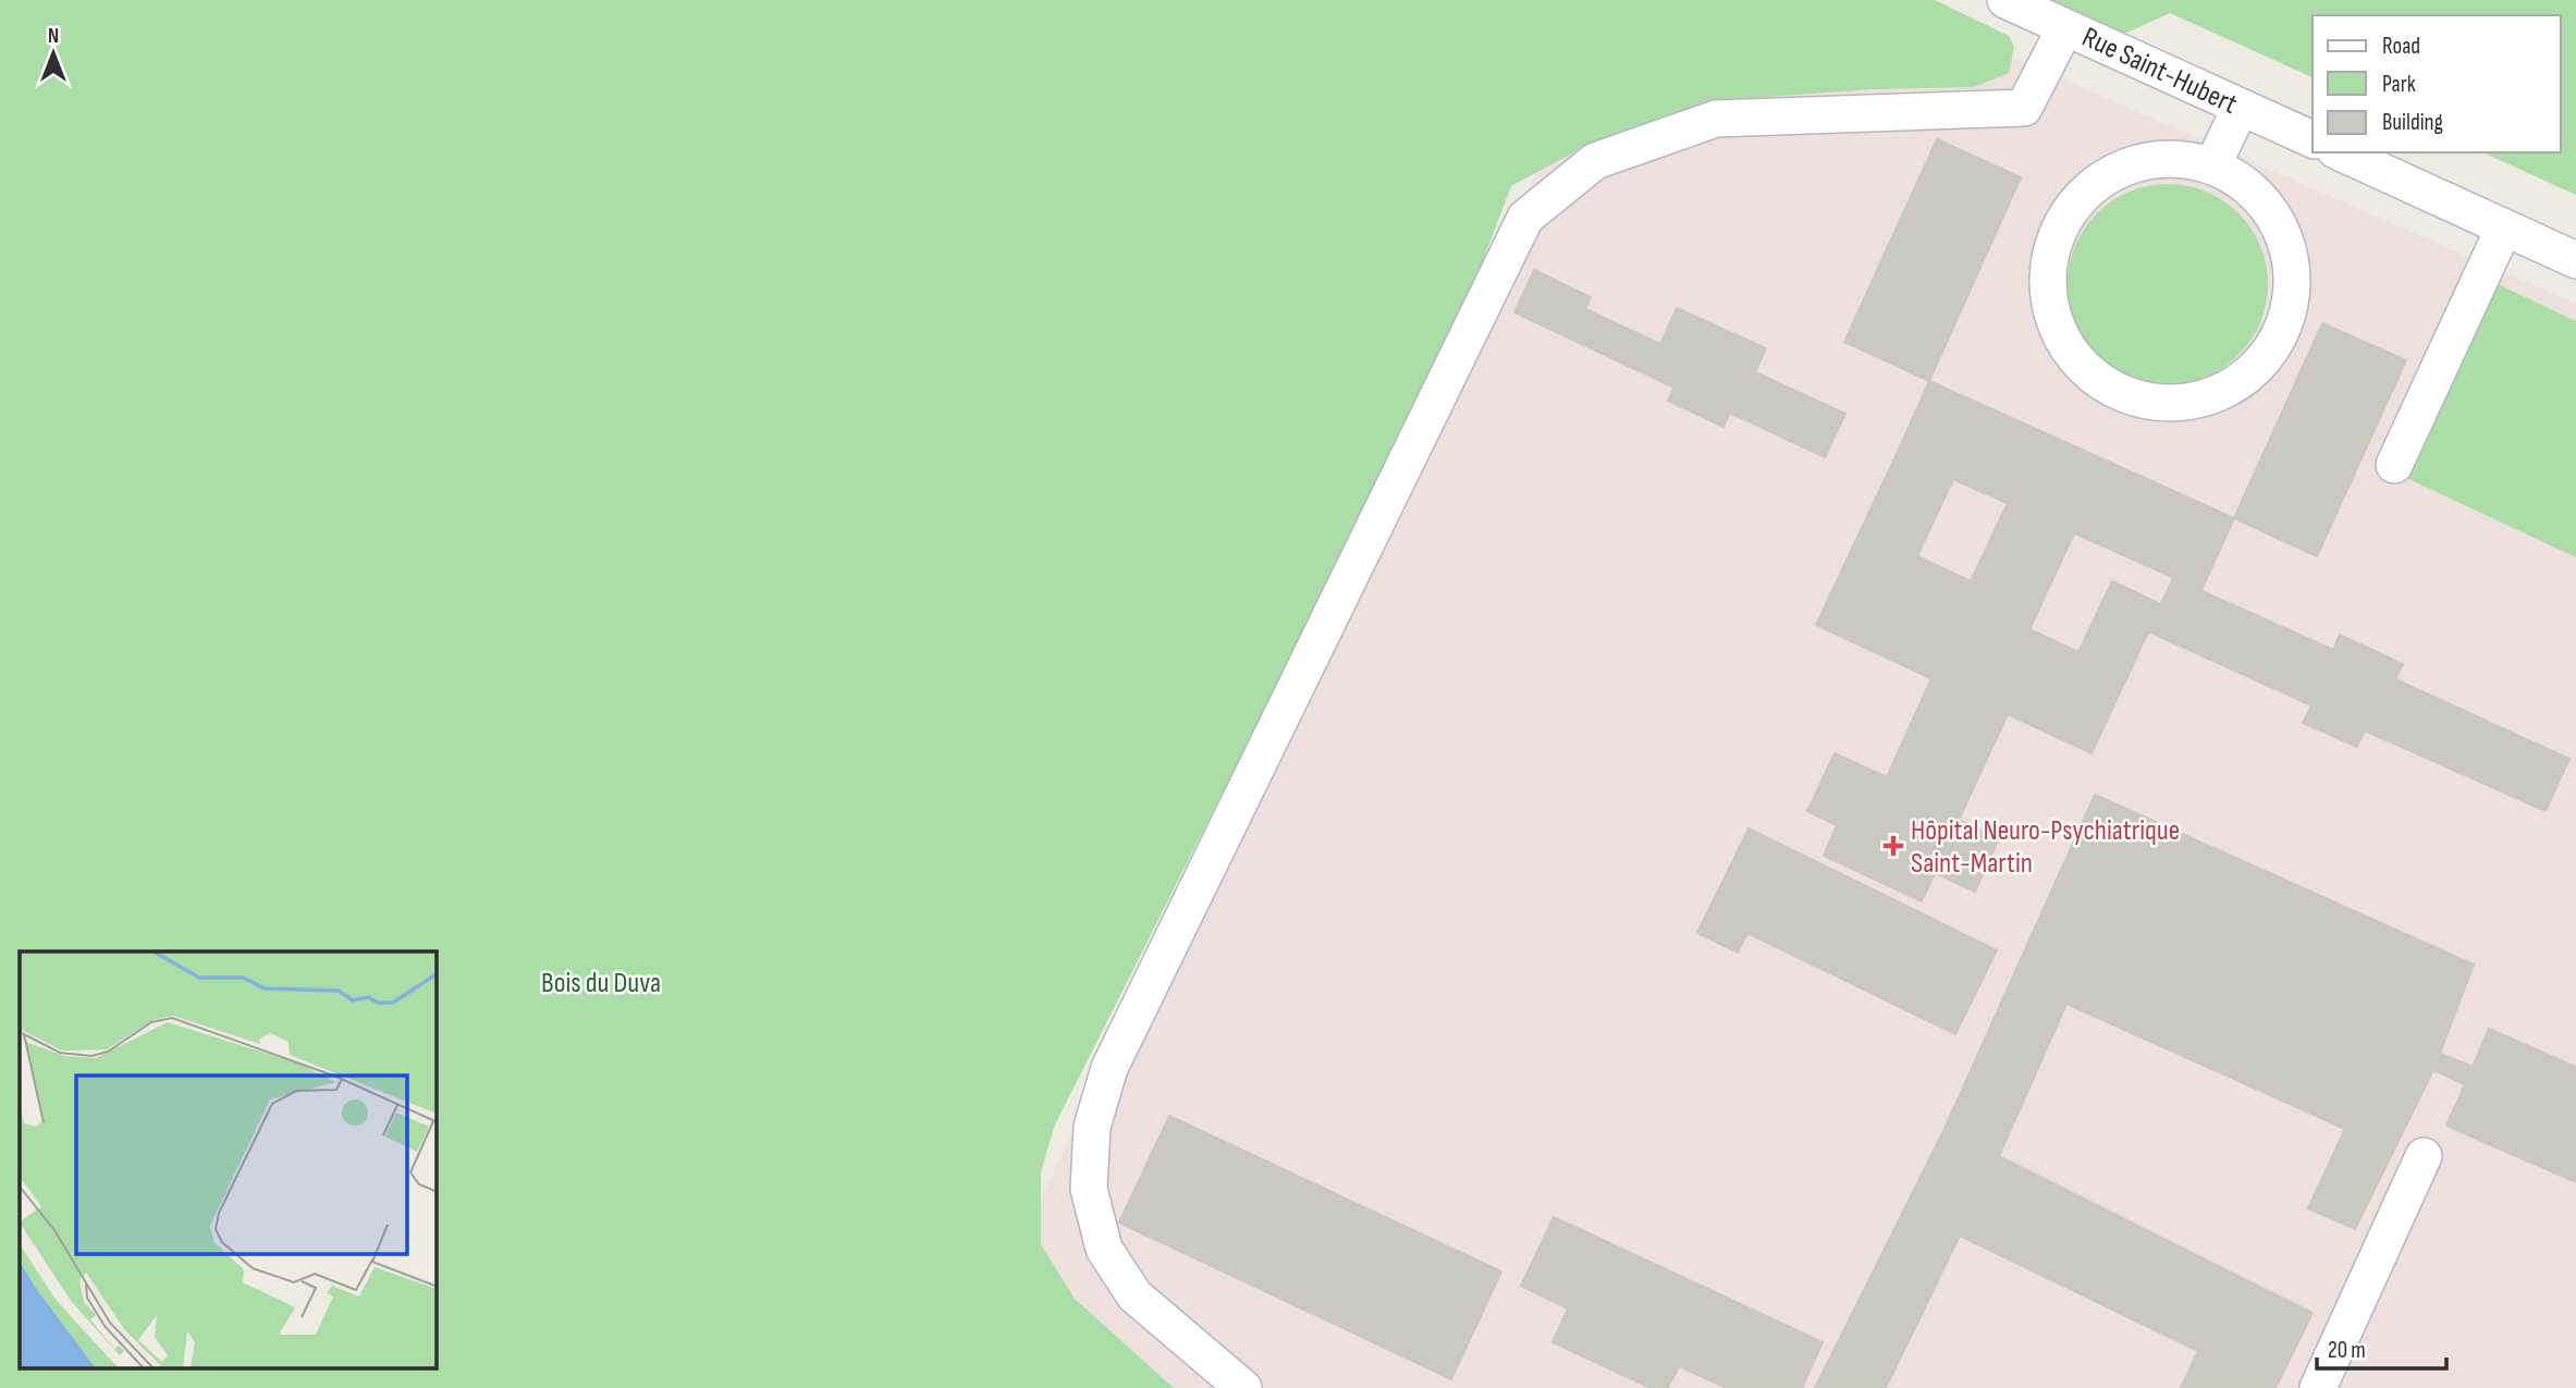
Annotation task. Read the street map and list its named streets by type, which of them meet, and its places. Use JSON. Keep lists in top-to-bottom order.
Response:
{
  "streets": {
    "street": ["Rue Saint-Hubert"]
  },
  "parks": ["Bois du Duva"],
  "places": {
    "health": ["Hôpital Neuro-Psychiatrique Saint-Martin"]
  },
  "legend": ["Road", "Park", "Building"],
  "scale_bar": "20 m",
  "north": "top"
}
